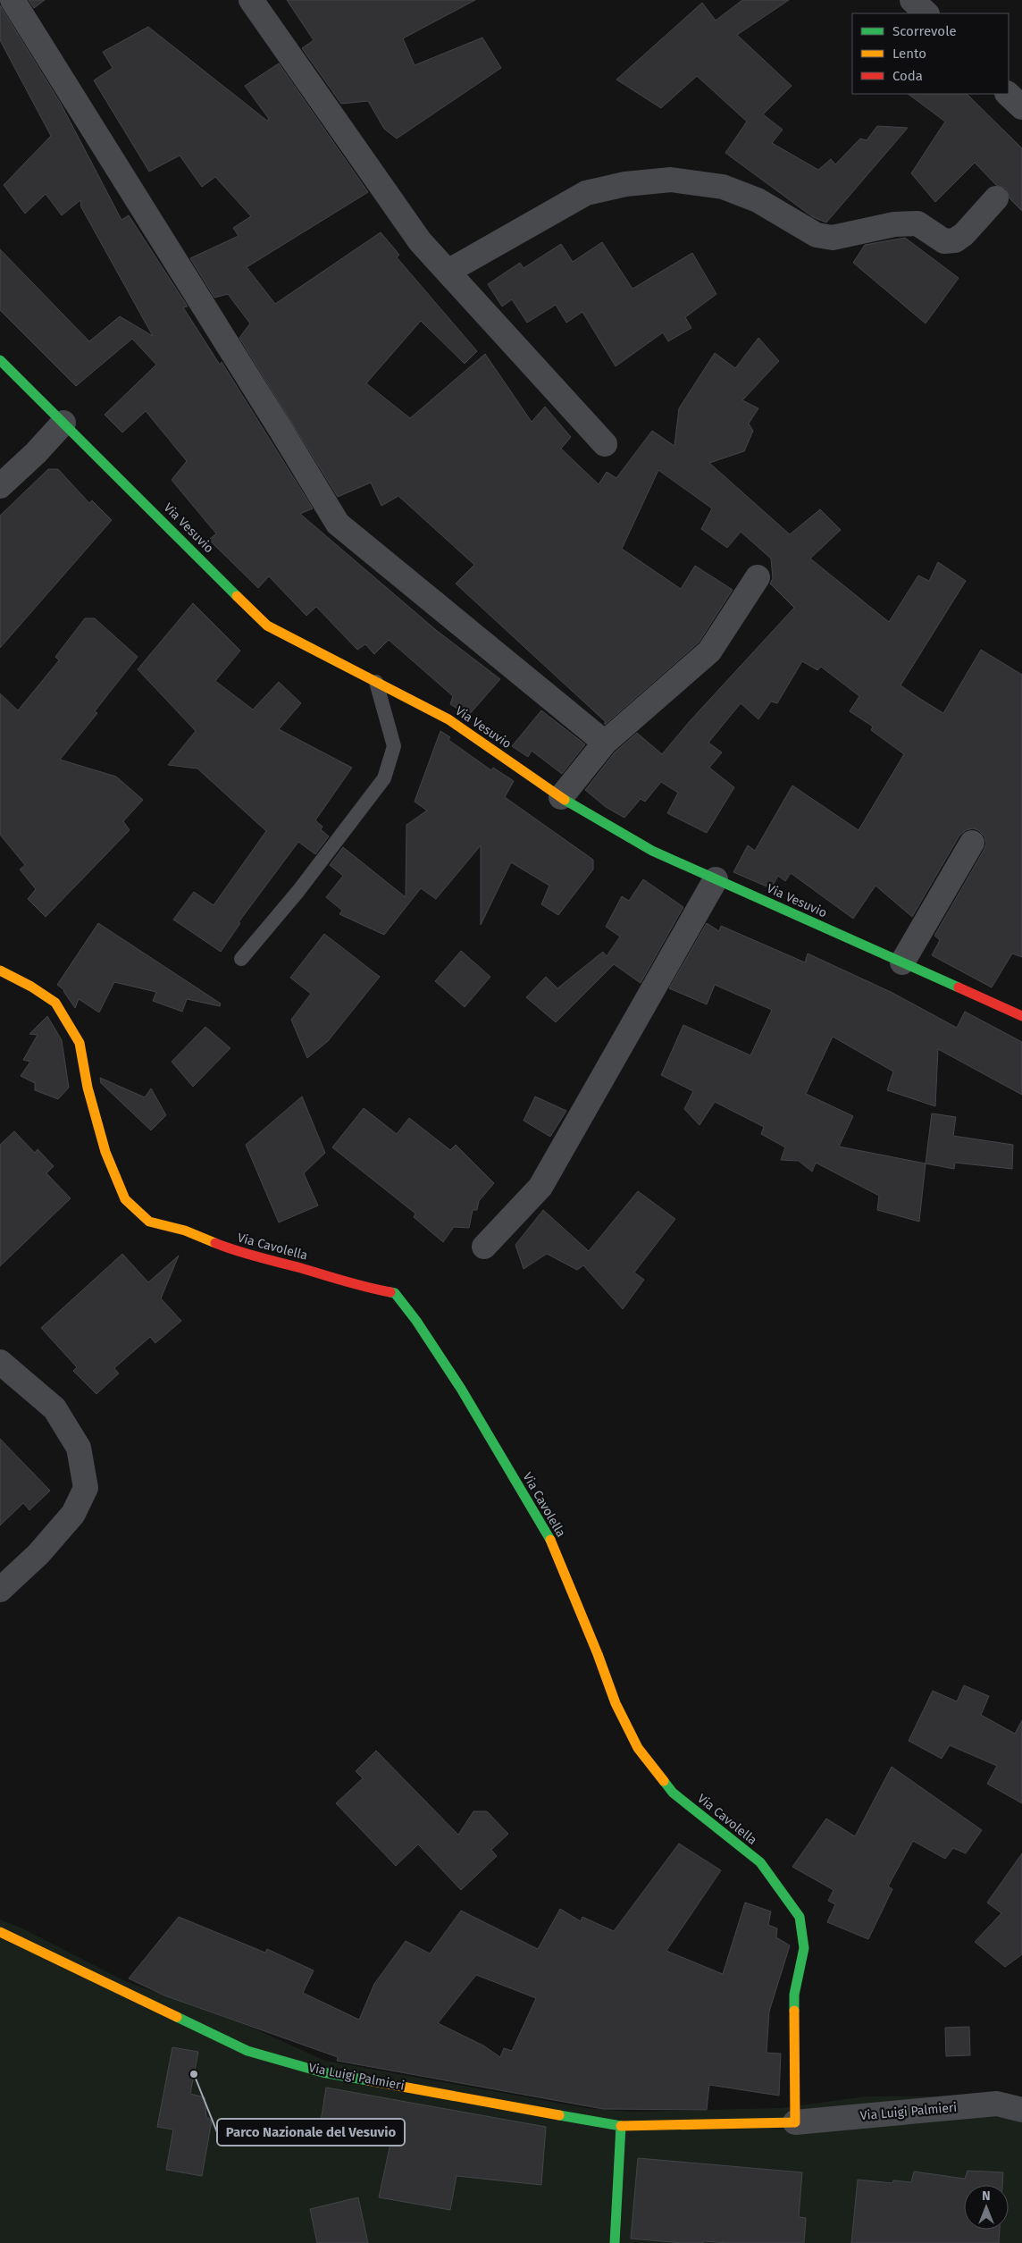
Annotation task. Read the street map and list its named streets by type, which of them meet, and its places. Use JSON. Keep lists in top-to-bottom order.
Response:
{
  "streets": {
    "street": ["Via Vesuvio", "Via Cavolella", "Via Luigi Palmieri"]
  },
  "crossings": [
    ["Via Cavolella", "Via Luigi Palmieri"]
  ],
  "places": ["Parco Nazionale del Vesuvio"],
  "legend": ["Scorrevole", "Lento", "Coda"],
  "north": "top"
}
